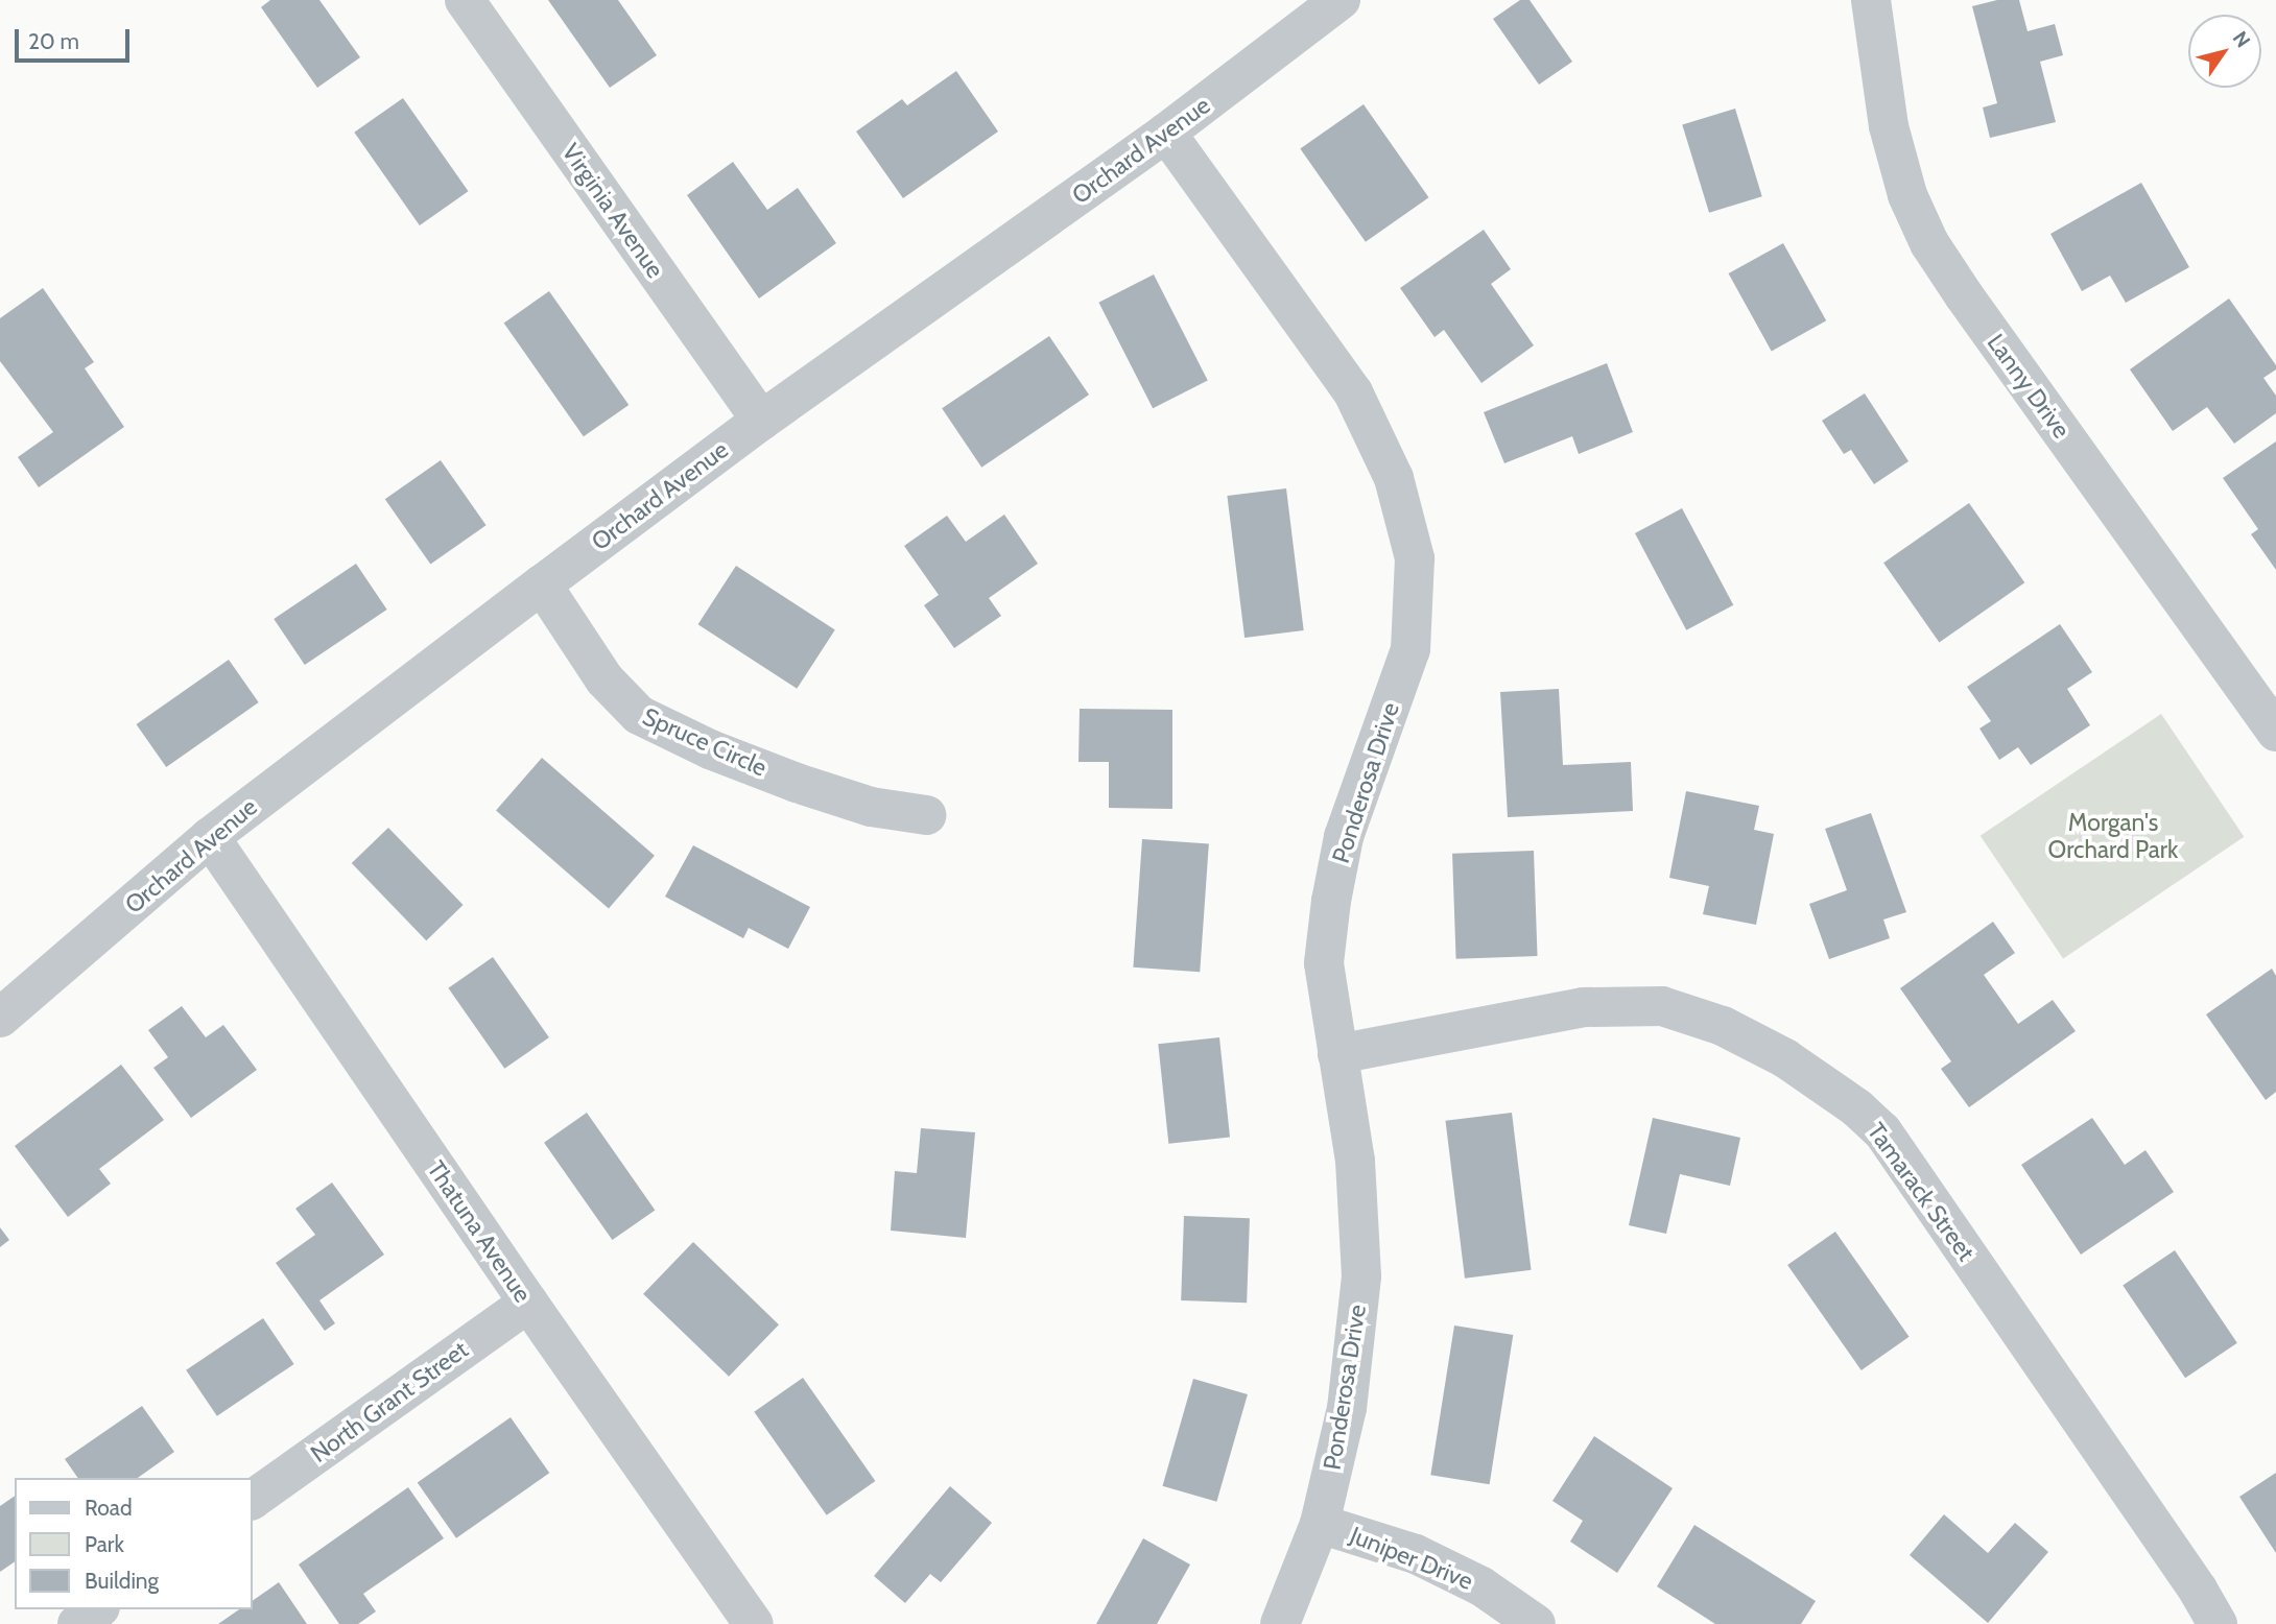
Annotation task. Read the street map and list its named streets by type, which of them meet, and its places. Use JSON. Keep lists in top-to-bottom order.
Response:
{
  "streets": {
    "street": [
      "Orchard Avenue",
      "Virginia Avenue",
      "Lanny Drive",
      "Spruce Circle",
      "Ponderosa Drive",
      "Tamarack Street",
      "Thatuna Avenue",
      "North Grant Street",
      "Juniper Drive"
    ]
  },
  "crossings": [
    ["Orchard Avenue", "Virginia Avenue"],
    ["Orchard Avenue", "Spruce Circle"],
    ["Orchard Avenue", "Ponderosa Drive"],
    ["Orchard Avenue", "Thatuna Avenue"],
    ["Ponderosa Drive", "Tamarack Street"],
    ["Ponderosa Drive", "Juniper Drive"],
    ["Thatuna Avenue", "North Grant Street"]
  ],
  "parks": ["Morgan's Orchard Park"],
  "legend": ["Road", "Park", "Building"],
  "scale_bar": "20 m",
  "north": "top right"
}
